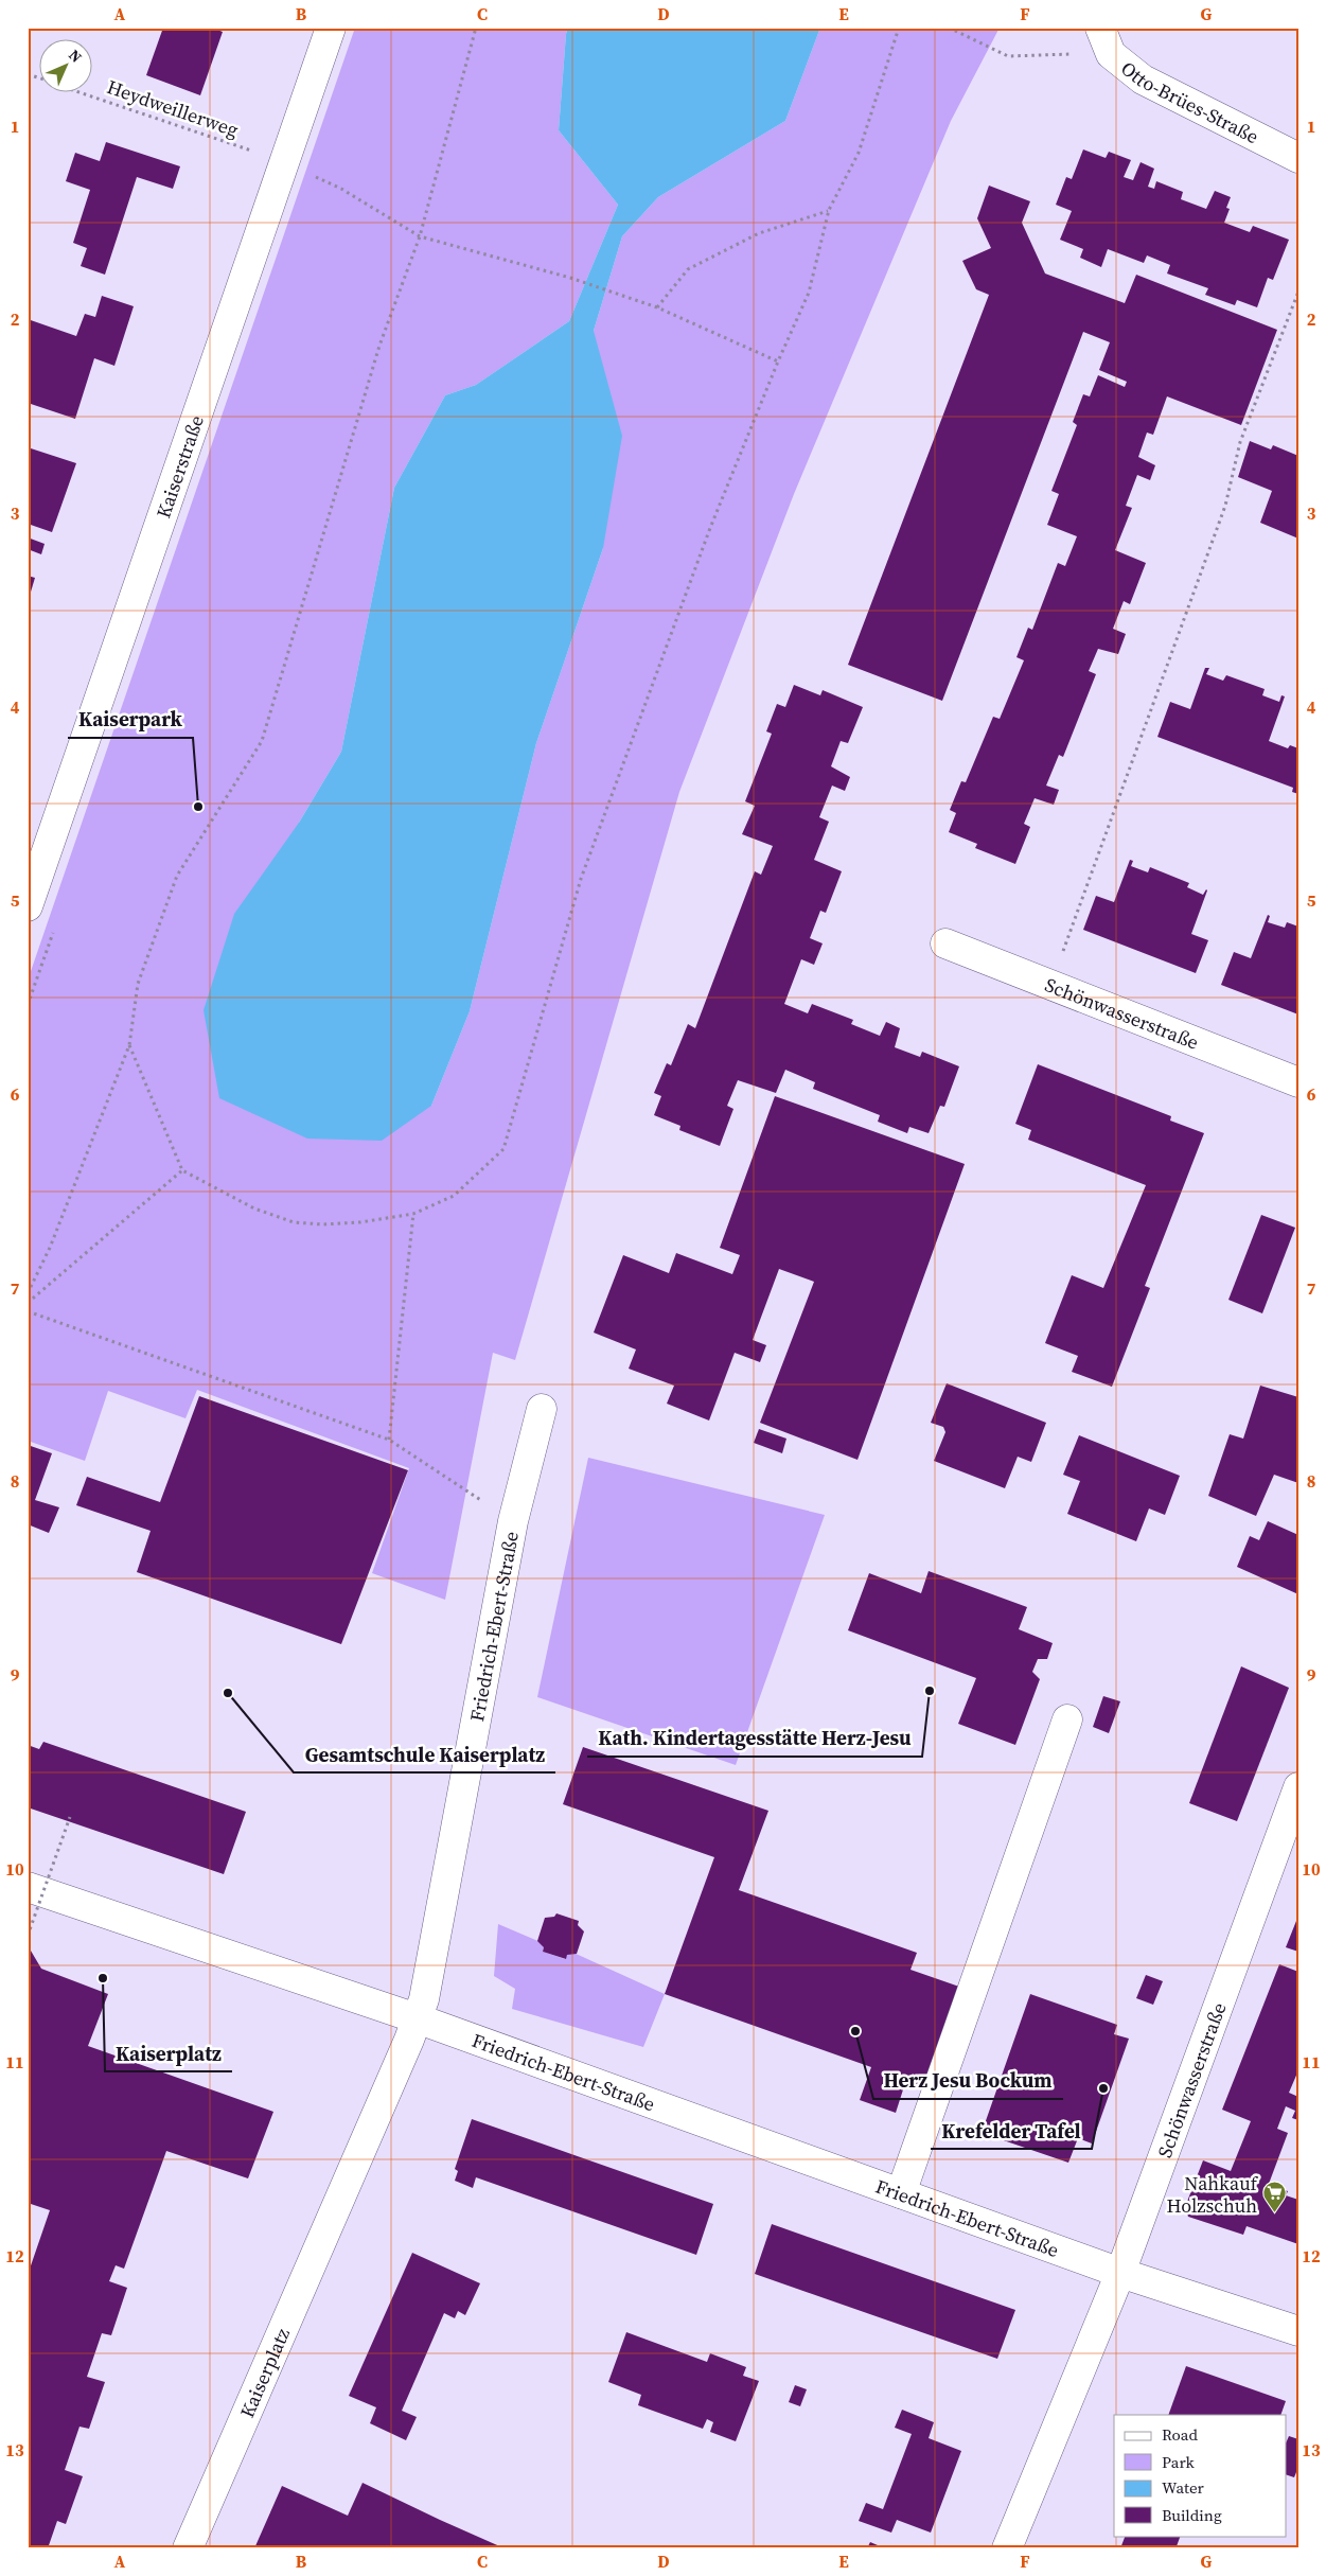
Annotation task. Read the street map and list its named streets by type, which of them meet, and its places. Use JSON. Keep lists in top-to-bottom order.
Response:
{
  "streets": {
    "street": [
      "Otto-Brües-Straße",
      "Kaiserstraße",
      "Schönwasserstraße",
      "Friedrich-Ebert-Straße",
      "Kaiserplatz"
    ],
    "path": ["Heydweillerweg"]
  },
  "crossings": [
    ["Heydweillerweg", "Kaiserstraße"],
    ["Schönwasserstraße", "Friedrich-Ebert-Straße"],
    ["Friedrich-Ebert-Straße", "Kaiserplatz"]
  ],
  "places": {
    "other": [
      "Kaiserpark",
      "Kath. Kindertagesstätte Herz-Jesu",
      "Gesamtschule Kaiserplatz",
      "Kaiserplatz",
      "Herz Jesu Bockum",
      "Krefelder Tafel"
    ],
    "supermarket": ["Nahkauf Holzschuh"]
  },
  "legend": [
    "Road",
    "Park",
    "Water",
    "Building"
  ],
  "north": "top right",
  "grid": {
    "columns": [
      "A",
      "B",
      "C",
      "D",
      "E",
      "F",
      "G"
    ],
    "rows": [
      "1",
      "2",
      "3",
      "4",
      "5",
      "6",
      "7",
      "8",
      "9",
      "10",
      "11",
      "12",
      "13"
    ]
  }
}
